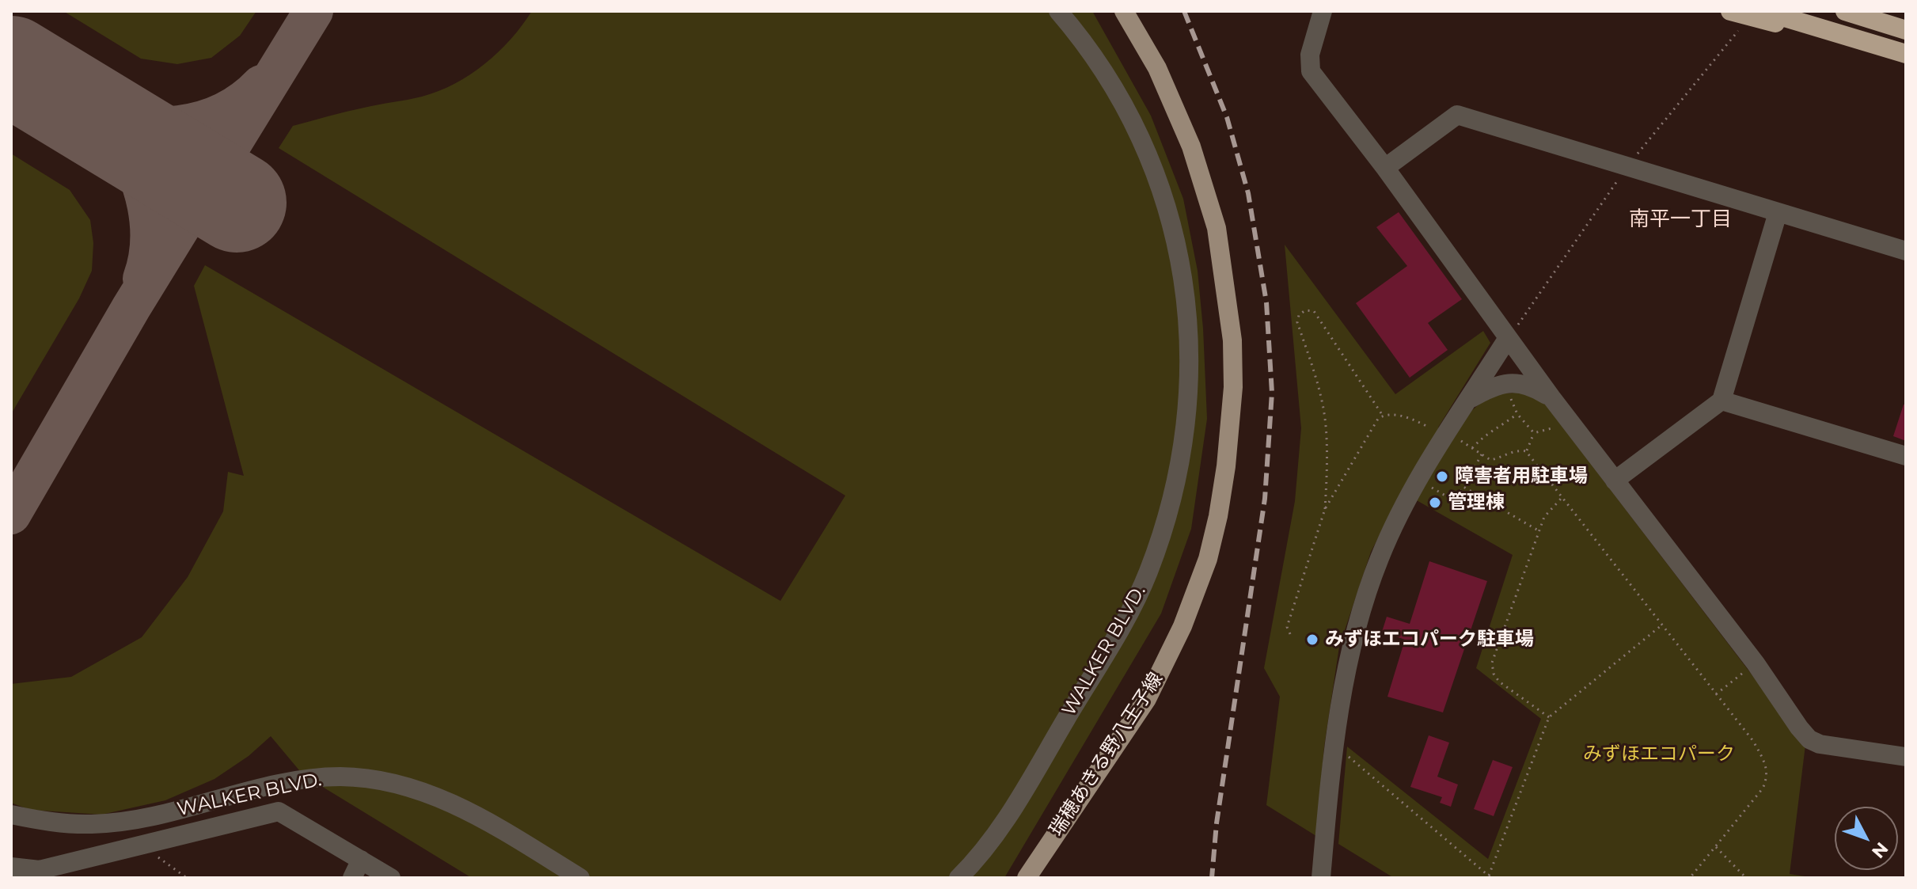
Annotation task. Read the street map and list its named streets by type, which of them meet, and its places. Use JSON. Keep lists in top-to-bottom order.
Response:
{
  "streets": {
    "main road": ["瑞穂あきる野八王子線"],
    "street": ["WALKER BLVD."]
  },
  "districts": ["南平一丁目"],
  "parks": ["みずほエコパーク"],
  "places": ["障害者用駐車場", "管理棟", "みずほエコパーク駐車場"],
  "north": "bottom right"
}
